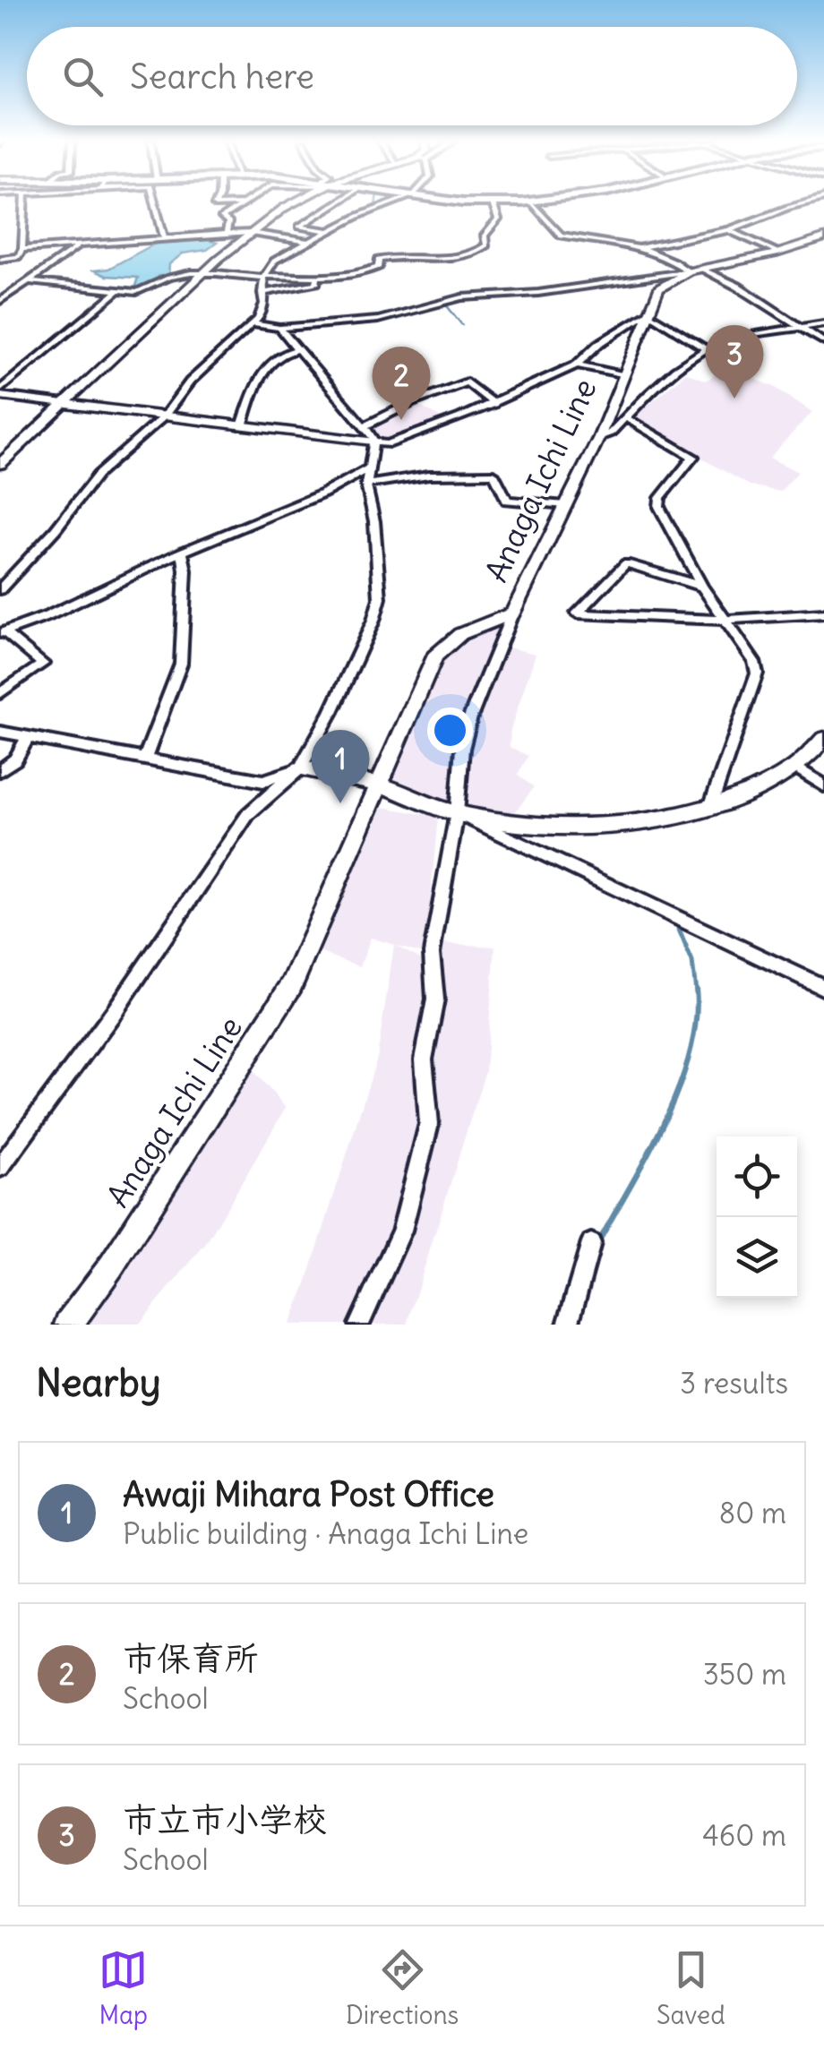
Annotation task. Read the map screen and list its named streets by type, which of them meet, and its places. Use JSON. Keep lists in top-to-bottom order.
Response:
{
  "streets": {
    "street": ["Anaga Ichi Line"]
  },
  "page": {
    "search": "Search here",
    "pins": ["3", "2", "1"],
    "heading": ["Nearby", "3 results"],
    "list": [
      {
        "mark": "1",
        "name": "Awaji Mihara Post Office",
        "note": "Public building · Anaga Ichi Line",
        "value": "80 m"
      },
      {
        "mark": "2",
        "name": "市保育所",
        "note": "School",
        "value": "350 m"
      },
      {
        "mark": "3",
        "name": "市立市小学校",
        "note": "School",
        "value": "460 m"
      }
    ],
    "nav": ["Map", "Directions", "Saved"]
  }
}
